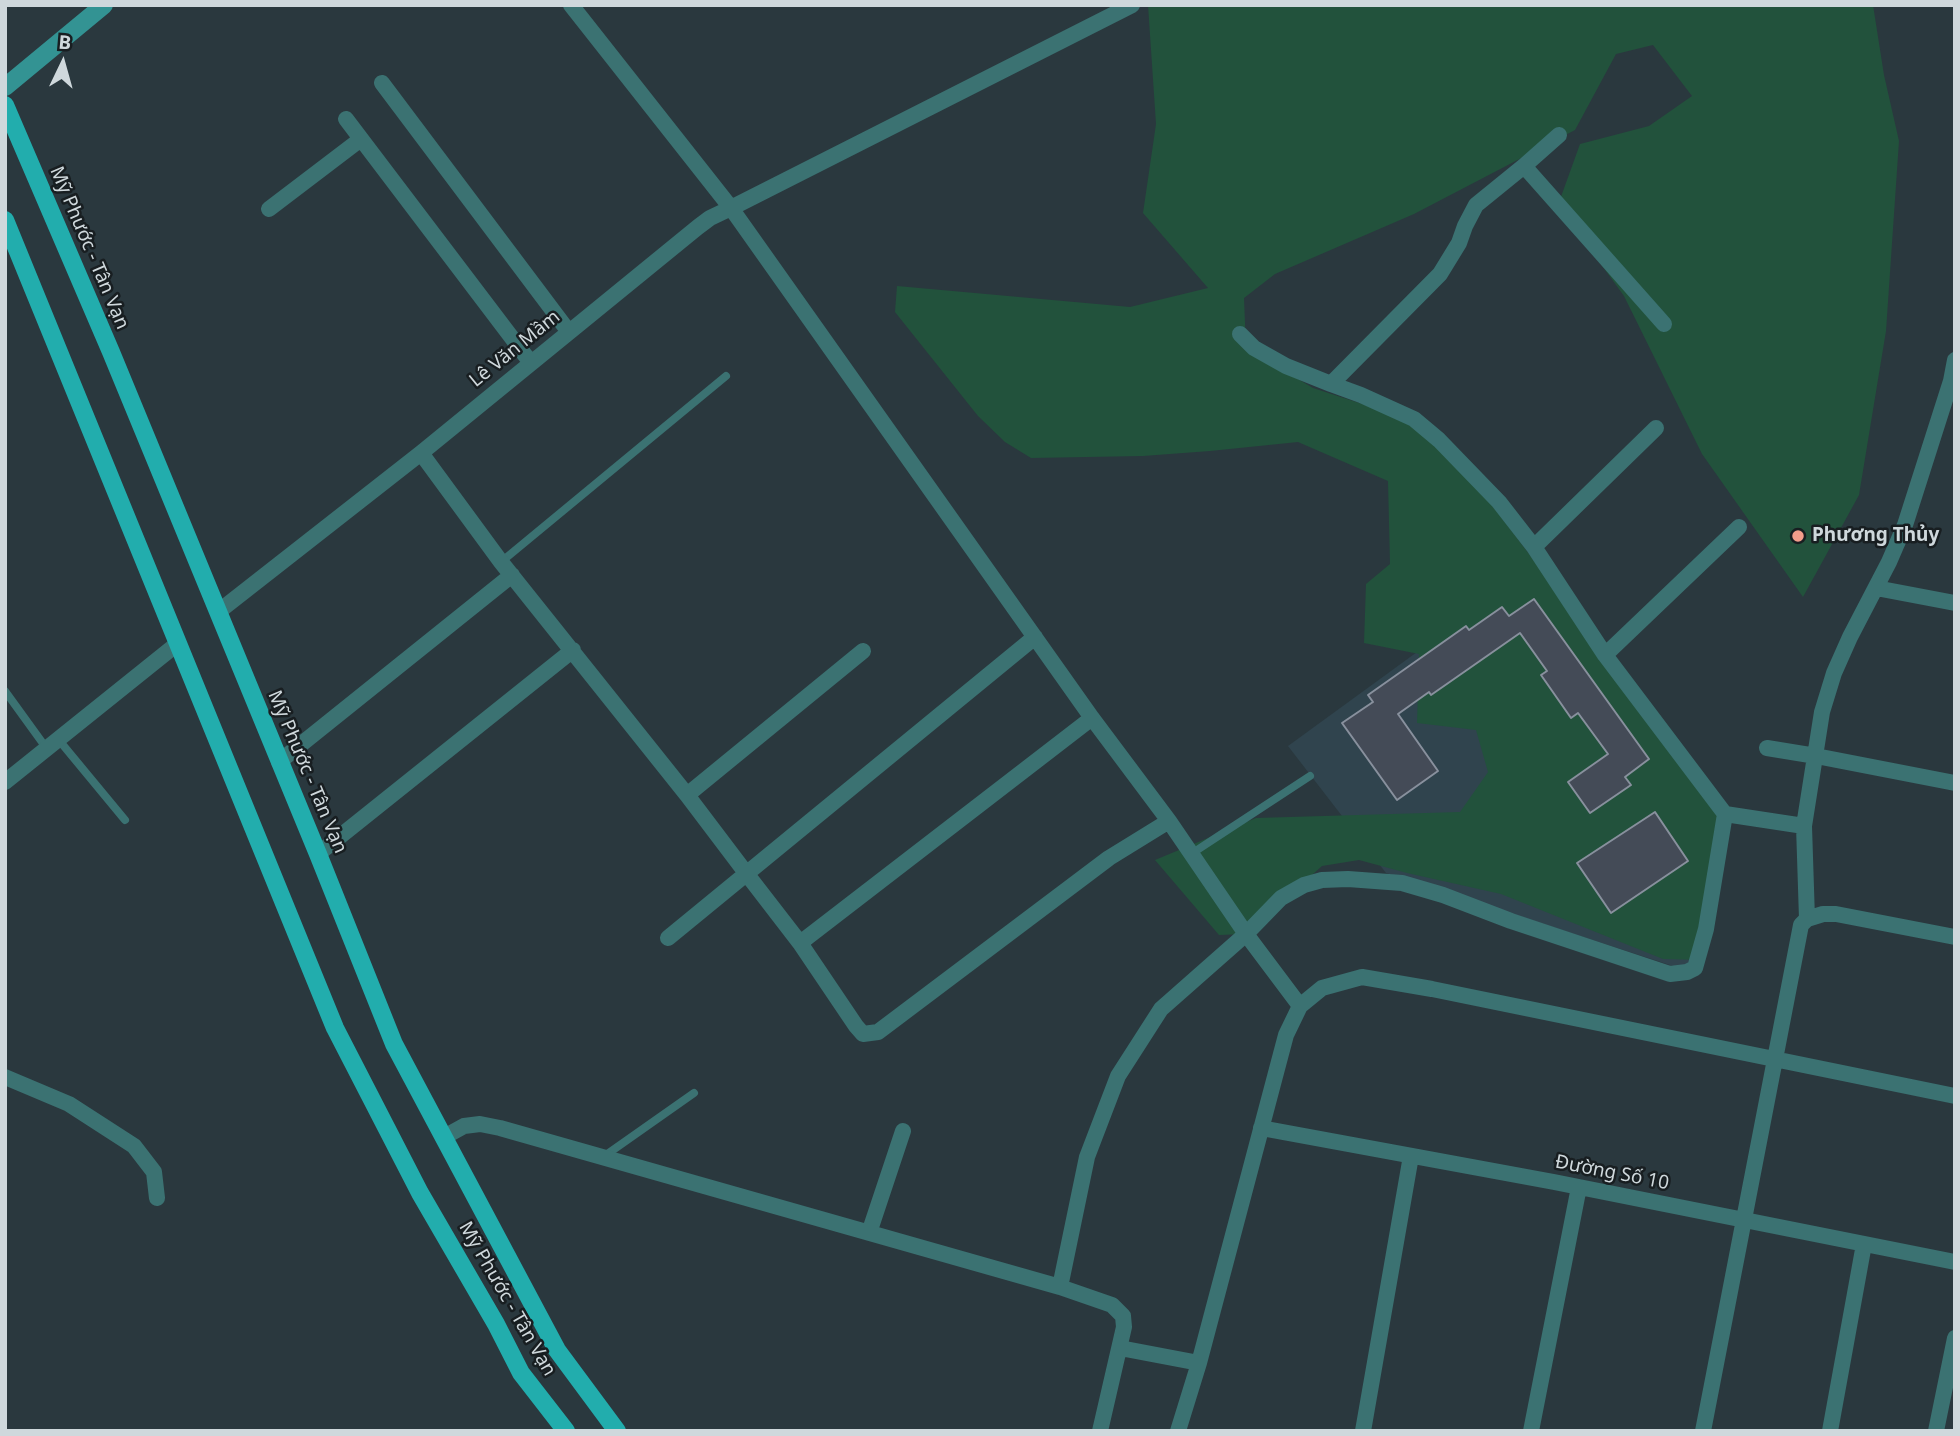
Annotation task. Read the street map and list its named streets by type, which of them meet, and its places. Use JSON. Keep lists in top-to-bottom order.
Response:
{
  "streets": {
    "main road": ["Mỹ Phước - Tân Vạn"],
    "street": ["Lê Văn Mầm", "Đường Số 10"]
  },
  "crossings": [
    ["Mỹ Phước - Tân Vạn", "Lê Văn Mầm"]
  ],
  "places": ["Phương Thủy"],
  "north": "top"
}
